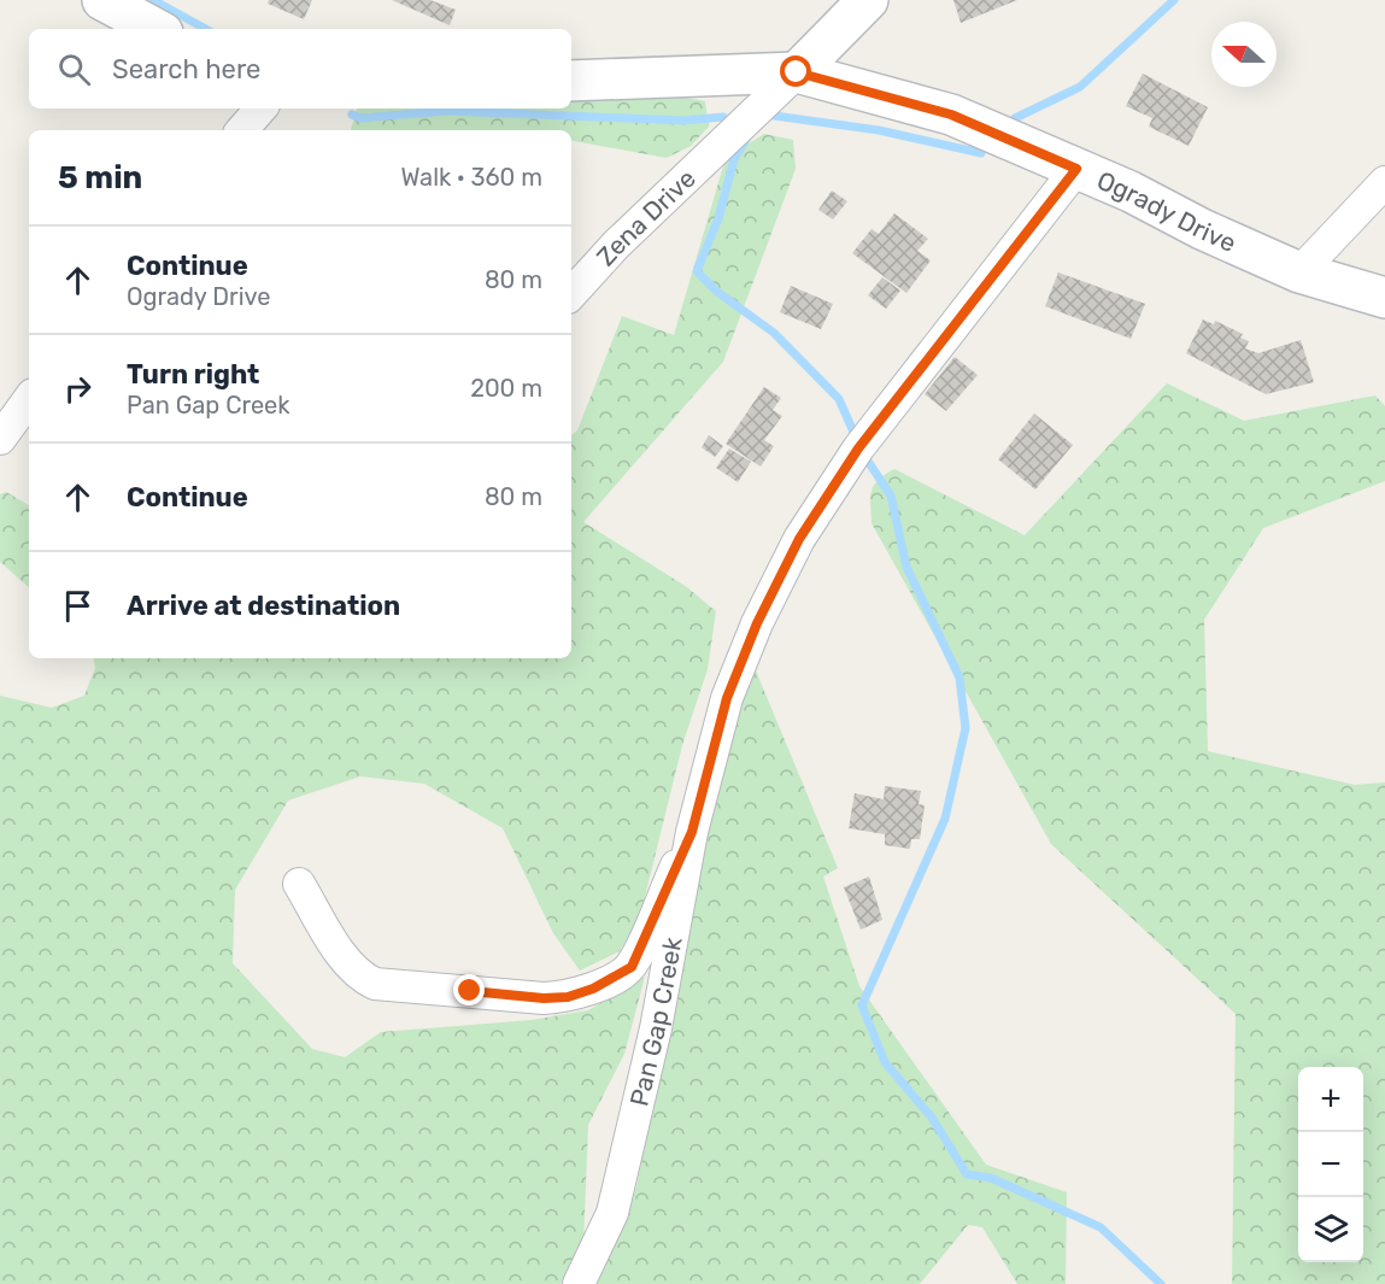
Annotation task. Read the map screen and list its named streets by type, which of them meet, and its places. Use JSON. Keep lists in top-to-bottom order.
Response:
{
  "streets": {
    "street": ["Ogrady Drive", "Zena Drive", "Pan Gap Creek"]
  },
  "crossings": [
    ["Ogrady Drive", "Zena Drive"],
    ["Ogrady Drive", "Pan Gap Creek"]
  ],
  "north": "left",
  "page": {
    "search": "Search here",
    "heading": ["5 min", "Walk · 360 m"],
    "list": [
      ["Continue", "Ogrady Drive", "80 m"],
      ["Turn right", "Pan Gap Creek", "200 m"],
      ["Continue", "80 m"],
      "Arrive at destination"
    ],
    "map_buttons": ["+", "−"]
  }
}
